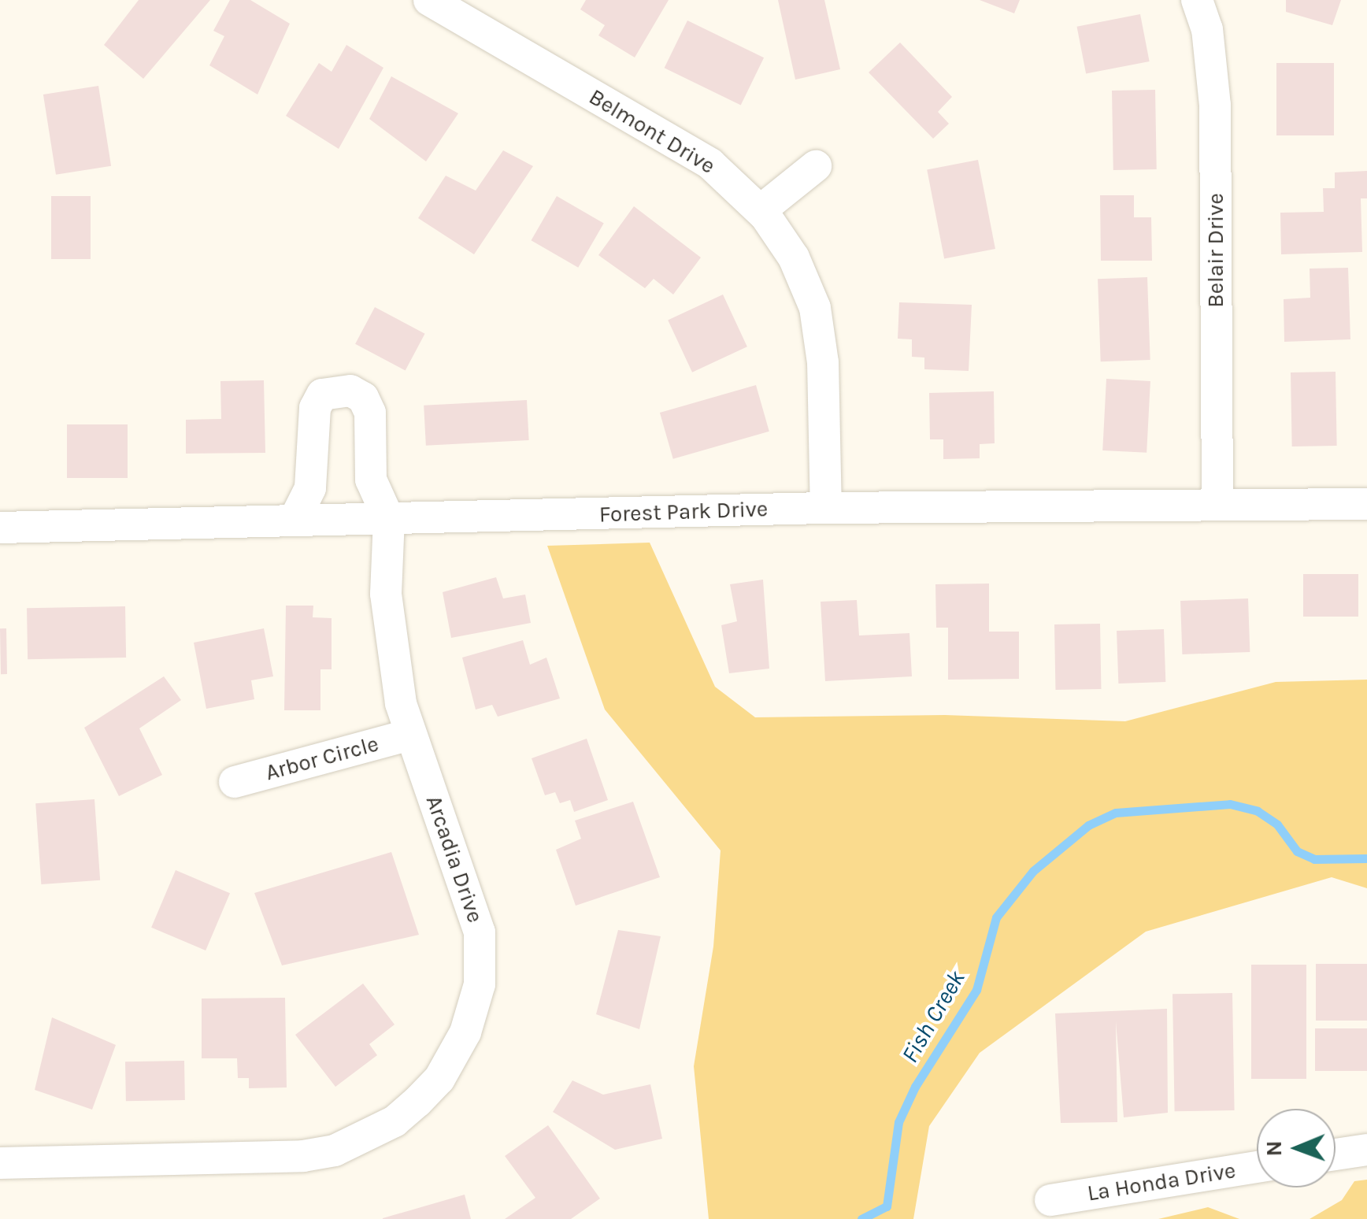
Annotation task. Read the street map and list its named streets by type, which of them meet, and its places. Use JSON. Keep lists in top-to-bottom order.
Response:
{
  "streets": {
    "street": [
      "Belmont Drive",
      "Belair Drive",
      "Forest Park Drive",
      "Arbor Circle",
      "Arcadia Drive",
      "La Honda Drive"
    ]
  },
  "crossings": [
    ["Belmont Drive", "Forest Park Drive"],
    ["Belair Drive", "Forest Park Drive"],
    ["Forest Park Drive", "Arcadia Drive"],
    ["Arbor Circle", "Arcadia Drive"]
  ],
  "water": ["Fish Creek"],
  "north": "left"
}
